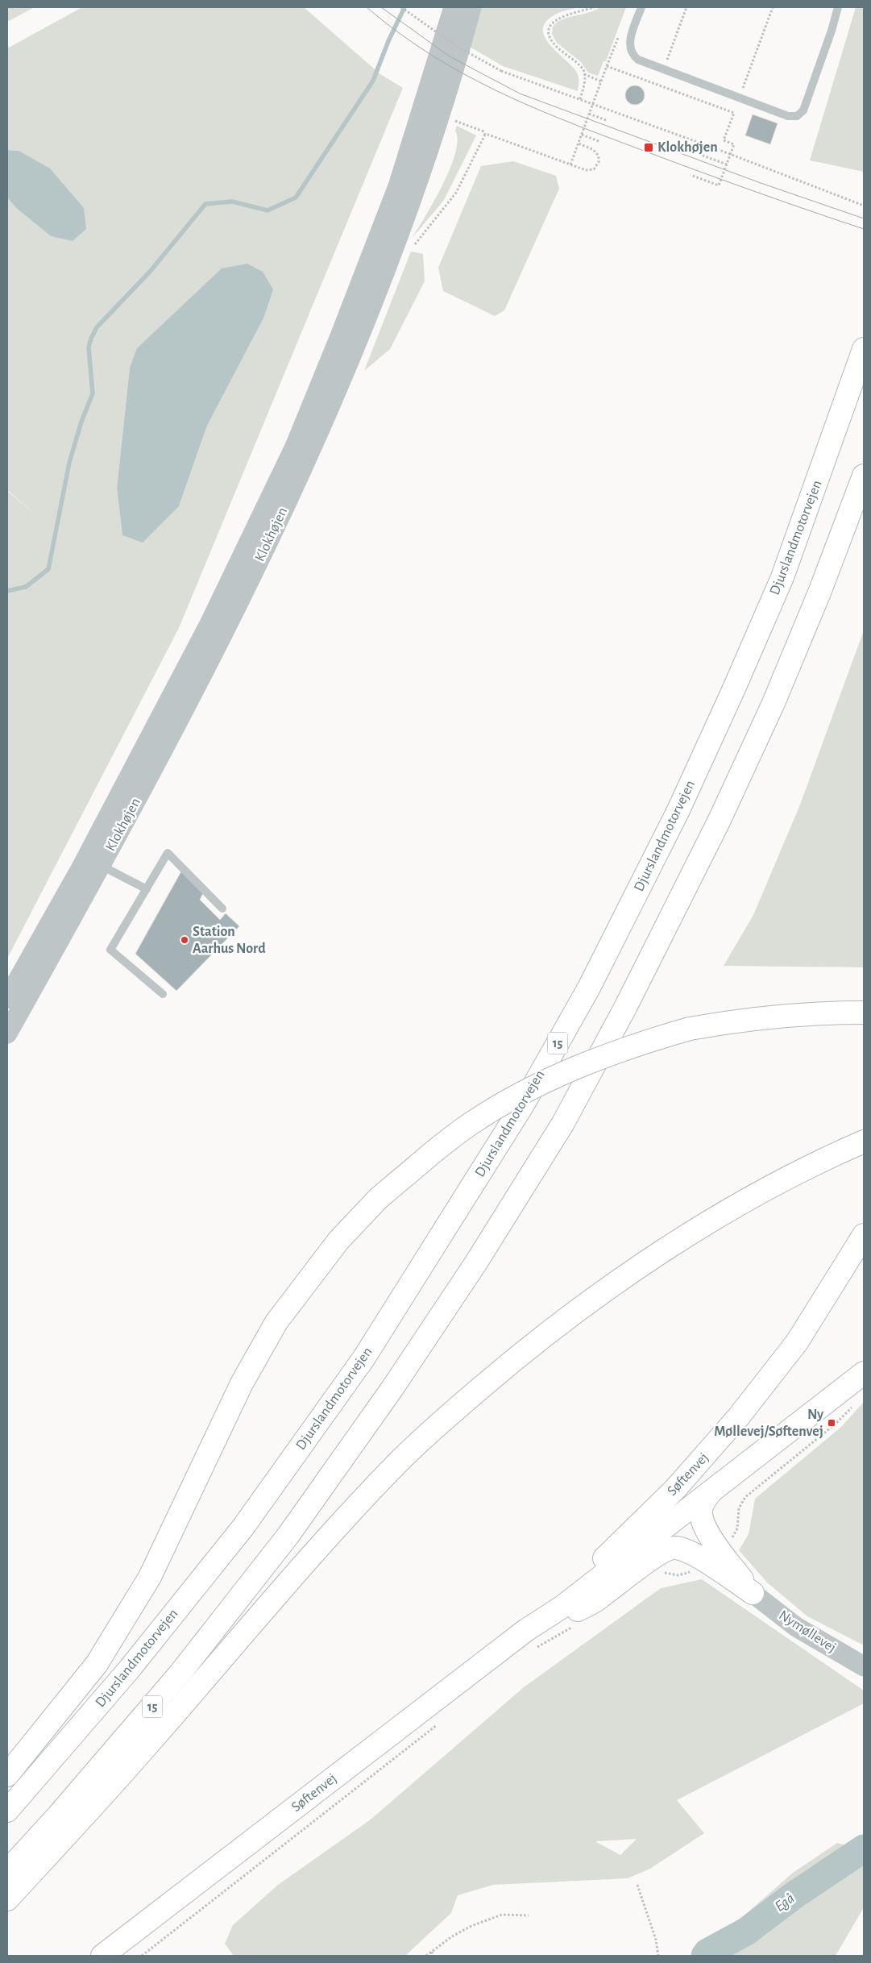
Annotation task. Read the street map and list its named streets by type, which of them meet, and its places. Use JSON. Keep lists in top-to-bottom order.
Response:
{
  "streets": {
    "main road": ["Djurslandmotorvejen", "15", "Søftenvej"],
    "street": ["Klokhøjen", "Nymøllevej"]
  },
  "water": ["Egå"],
  "places": {
    "transit": ["Klokhøjen", "Ny Møllevej/Søftenvej"],
    "other": ["Station Aarhus Nord"]
  }
}
